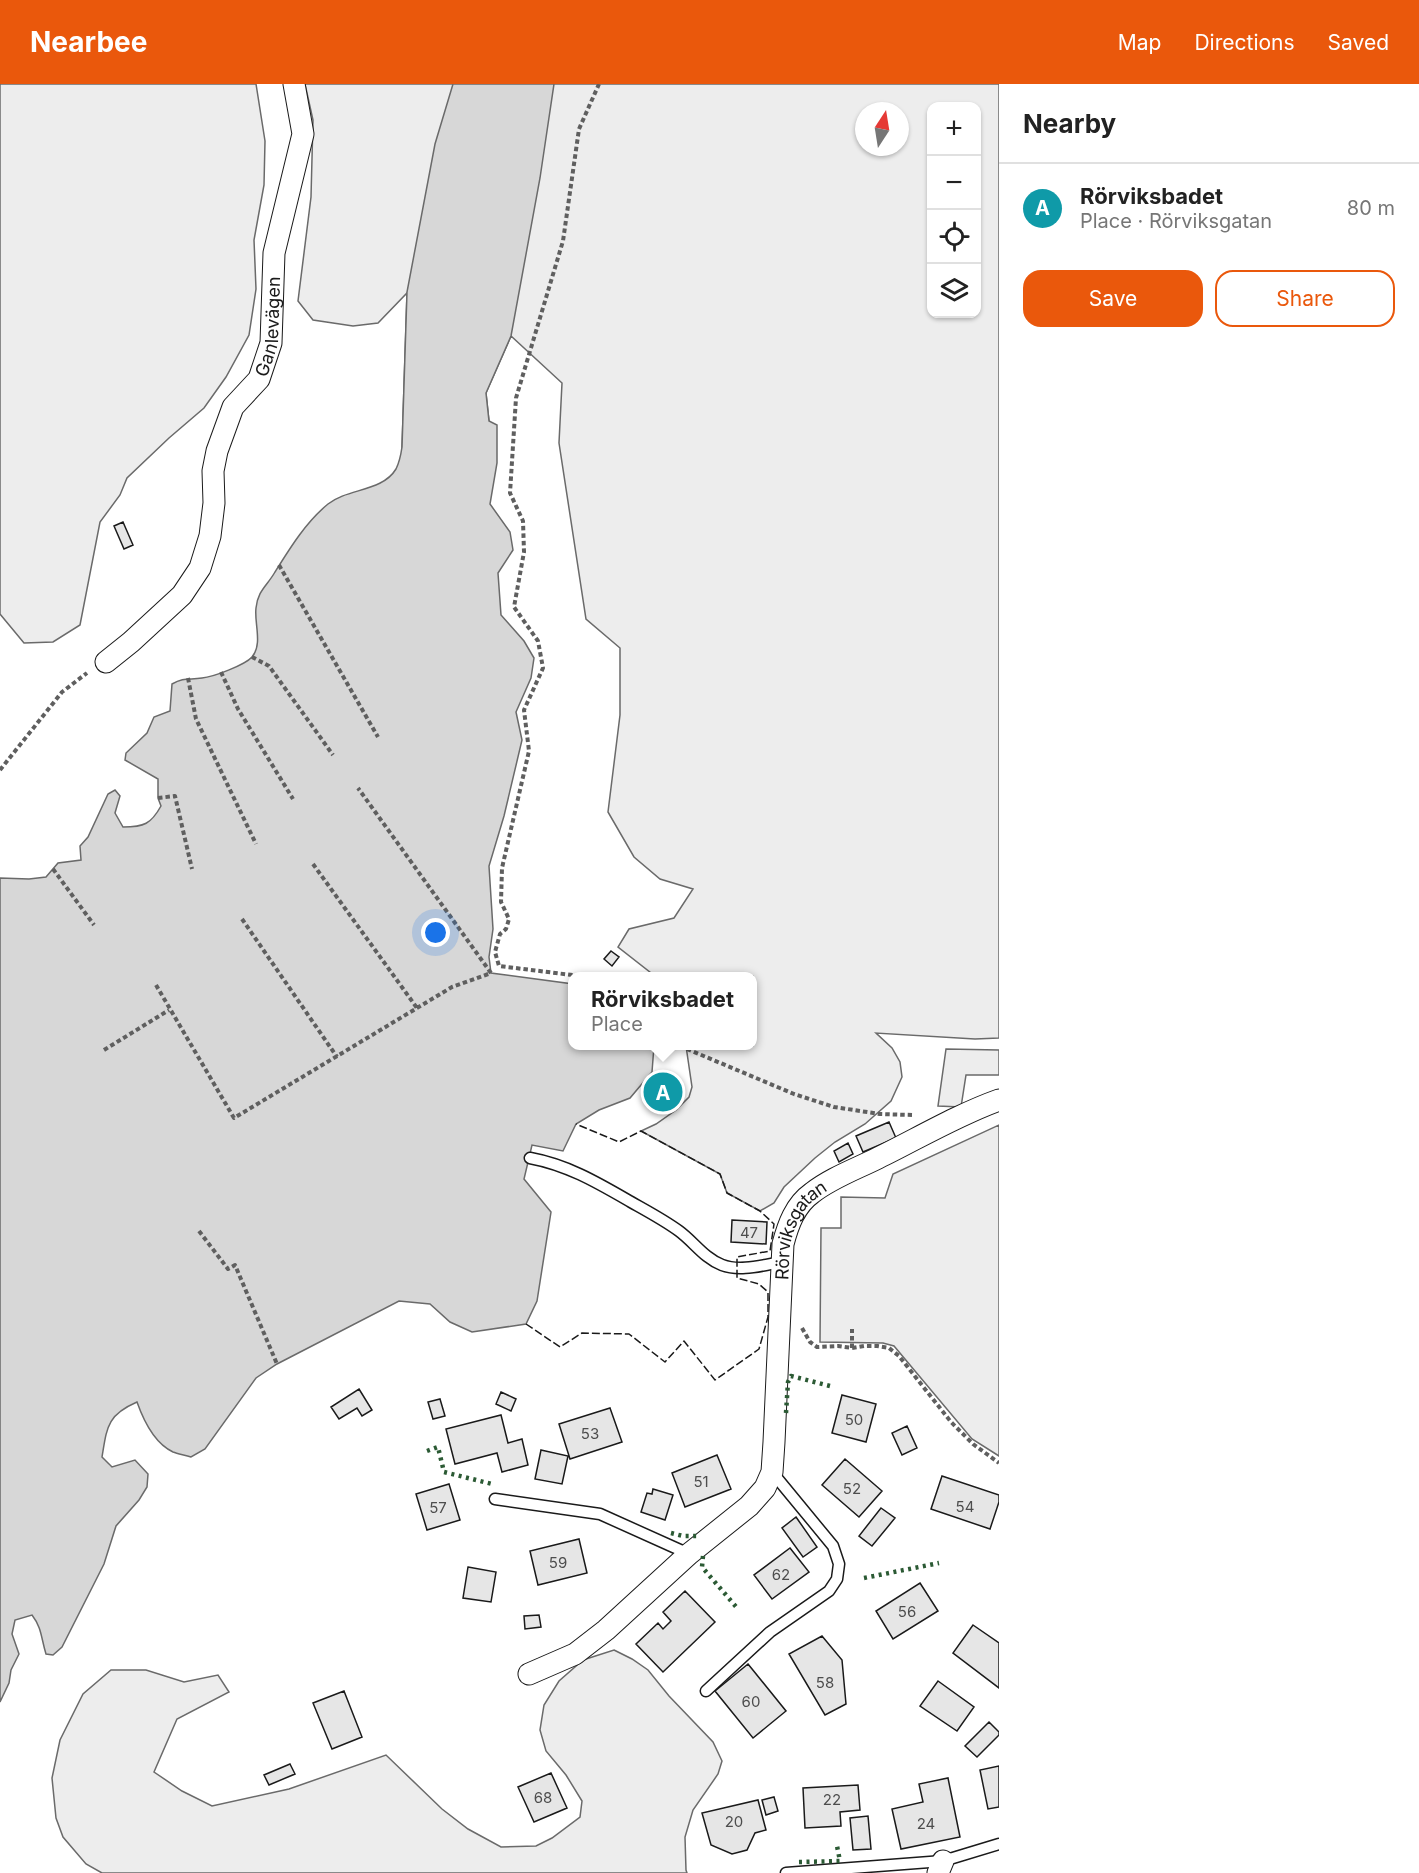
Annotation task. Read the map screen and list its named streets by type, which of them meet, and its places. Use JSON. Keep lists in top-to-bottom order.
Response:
{
  "streets": {
    "street": ["Ganlevägen", "Rörviksgatan"]
  },
  "house_numbers": [
    "47",
    "50",
    "53",
    "51",
    "52",
    "54",
    "57",
    "59",
    "62",
    "56",
    "58",
    "60",
    "68",
    "22",
    "20",
    "24"
  ],
  "north": "top",
  "page": {
    "header": "Nearbee",
    "nav": ["Map", "Directions", "Saved"],
    "heading": "Nearby",
    "map_buttons": ["+", "−"],
    "list": [
      {
        "mark": "A",
        "name": "Rörviksbadet",
        "note": "Place · Rörviksgatan",
        "value": "80 m"
      }
    ],
    "buttons": ["Save", "Share"],
    "popup": ["Rörviksbadet", "Place"],
    "pins": "A"
  }
}
